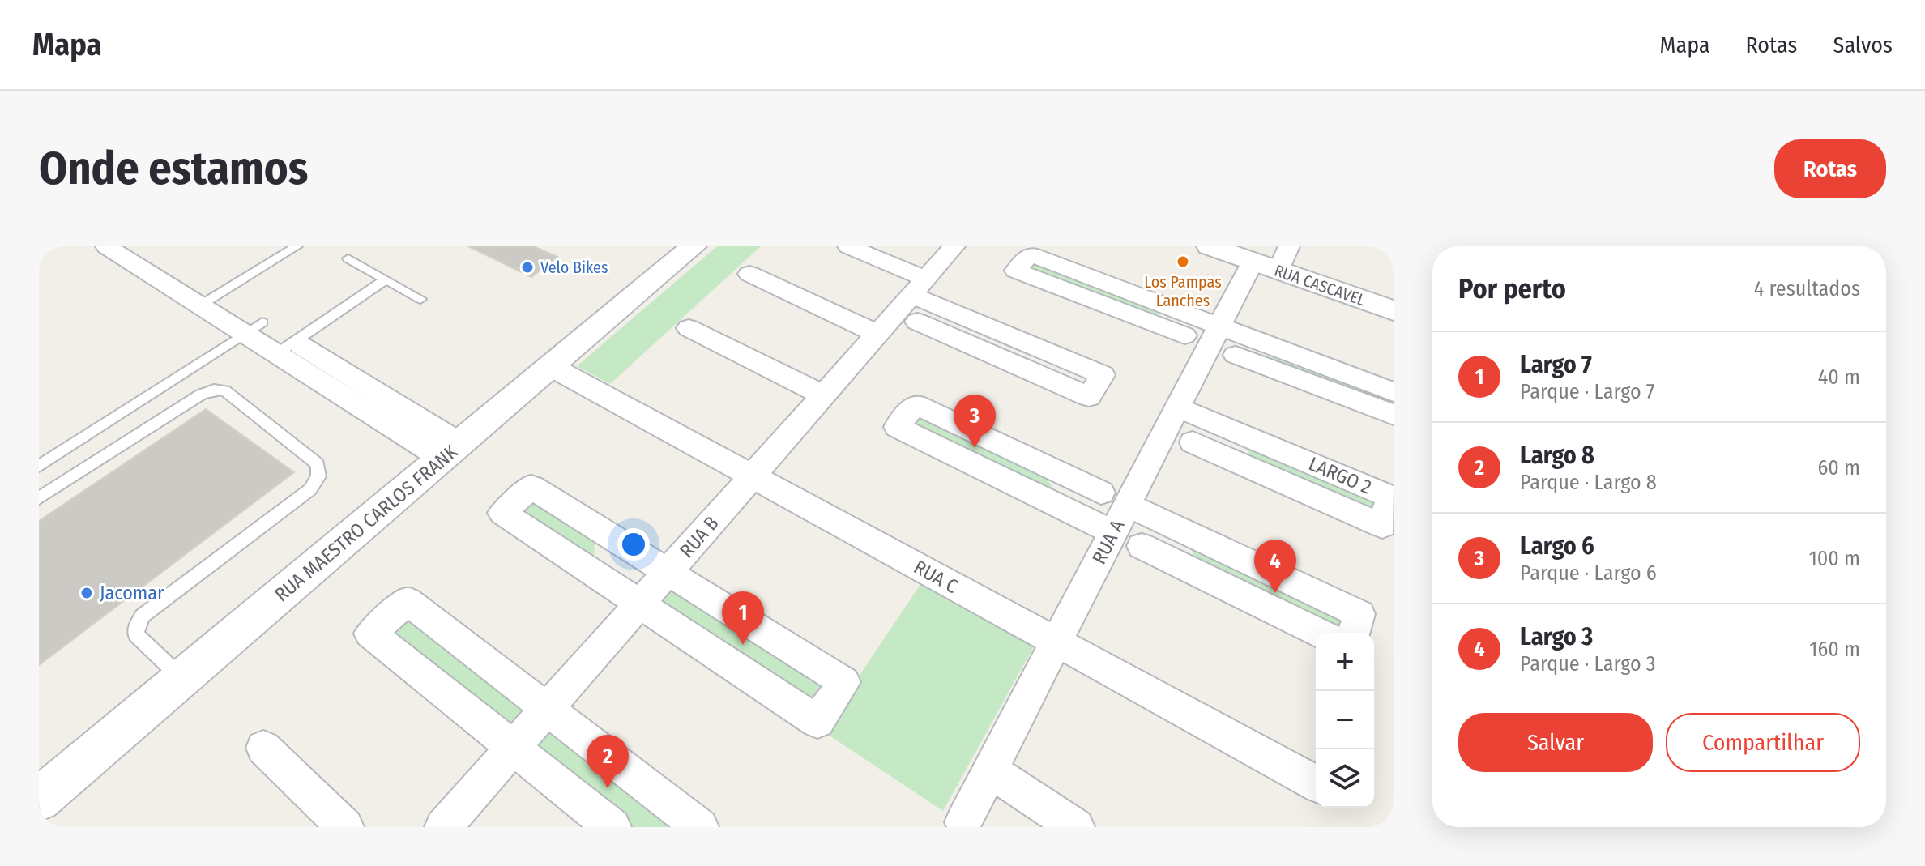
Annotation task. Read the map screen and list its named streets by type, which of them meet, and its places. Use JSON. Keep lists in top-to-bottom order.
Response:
{
  "streets": {
    "main road": ["RUA CASCAVEL", "RUA MAESTRO CARLOS FRANK"],
    "street": [
      "LARGO 2",
      "RUA B",
      "RUA A",
      "RUA C"
    ]
  },
  "crossings": [
    ["RUA CASCAVEL", "RUA A"],
    ["LARGO 2", "RUA A"],
    ["RUA MAESTRO CARLOS FRANK", "RUA C"],
    ["RUA B", "RUA C"],
    ["RUA A", "RUA C"]
  ],
  "places": ["Los Pampas Lanches", "Velo Bikes", "Jacomar"],
  "page": {
    "header": "Mapa",
    "nav": ["Mapa", "Rotas", "Salvos"],
    "buttons": [
      "Rotas",
      ["Salvar", "Compartilhar"]
    ],
    "title": "Onde estamos",
    "heading": ["Por perto", "4 resultados"],
    "list": [
      {
        "mark": "1",
        "name": "Largo 7",
        "note": "Parque · Largo 7",
        "value": "40 m"
      },
      {
        "mark": "2",
        "name": "Largo 8",
        "note": "Parque · Largo 8",
        "value": "60 m"
      },
      {
        "mark": "3",
        "name": "Largo 6",
        "note": "Parque · Largo 6",
        "value": "100 m"
      },
      {
        "mark": "4",
        "name": "Largo 3",
        "note": "Parque · Largo 3",
        "value": "160 m"
      }
    ],
    "pins": [
      "3",
      "4",
      "1",
      "2"
    ],
    "map_buttons": ["+", "−"]
  }
}
